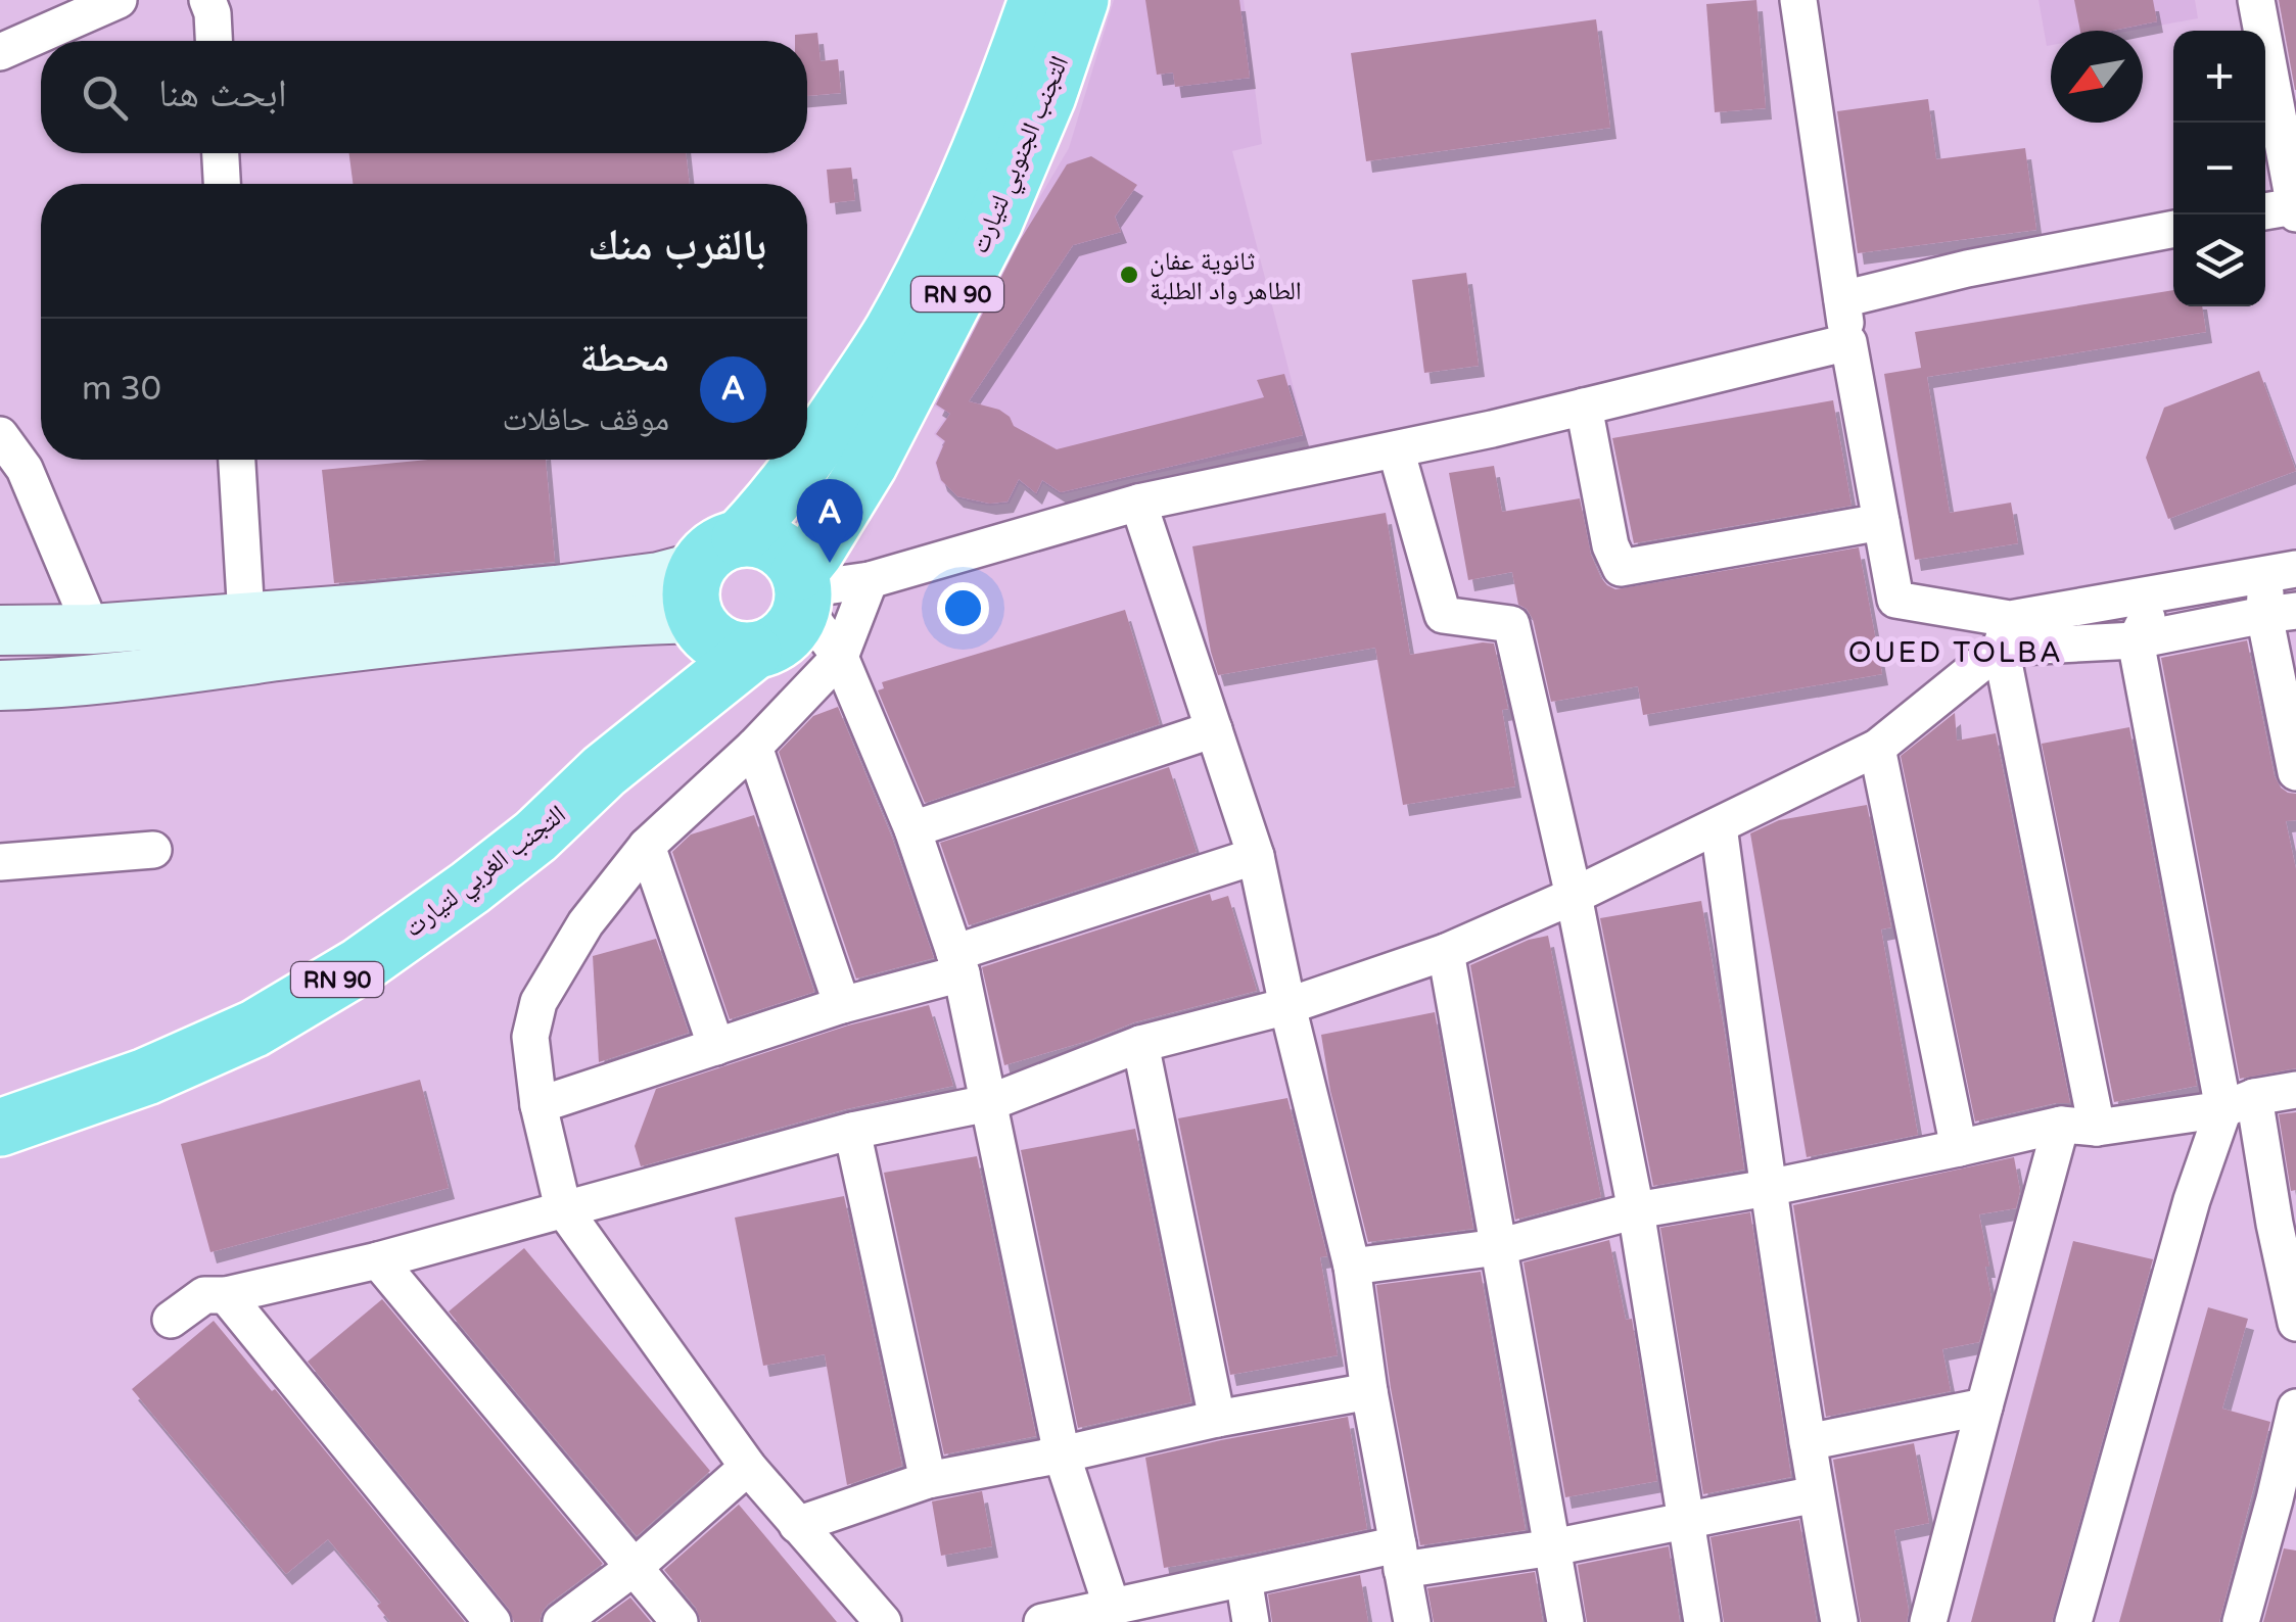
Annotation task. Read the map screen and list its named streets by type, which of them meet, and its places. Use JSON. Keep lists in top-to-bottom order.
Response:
{
  "streets": {
    "highway": ["التجنب الجنوبي لتيارت", "RN 90", "التجنب الغربي لتيارت"]
  },
  "crossings": [
    ["التجنب الجنوبي لتيارت", "التجنب الغربي لتيارت"]
  ],
  "districts": ["OUED TOLBA"],
  "places": ["ثانوية عفان الطاهر واد الطلبة"],
  "north": "bottom left",
  "page": {
    "map_buttons": ["+", "−"],
    "search": "ابحث هنا",
    "heading": "بالقرب منك",
    "list": [
      {
        "mark": "A",
        "name": "محطة",
        "note": "موقف حافلات",
        "value": "30 m"
      }
    ],
    "pins": "A"
  }
}
